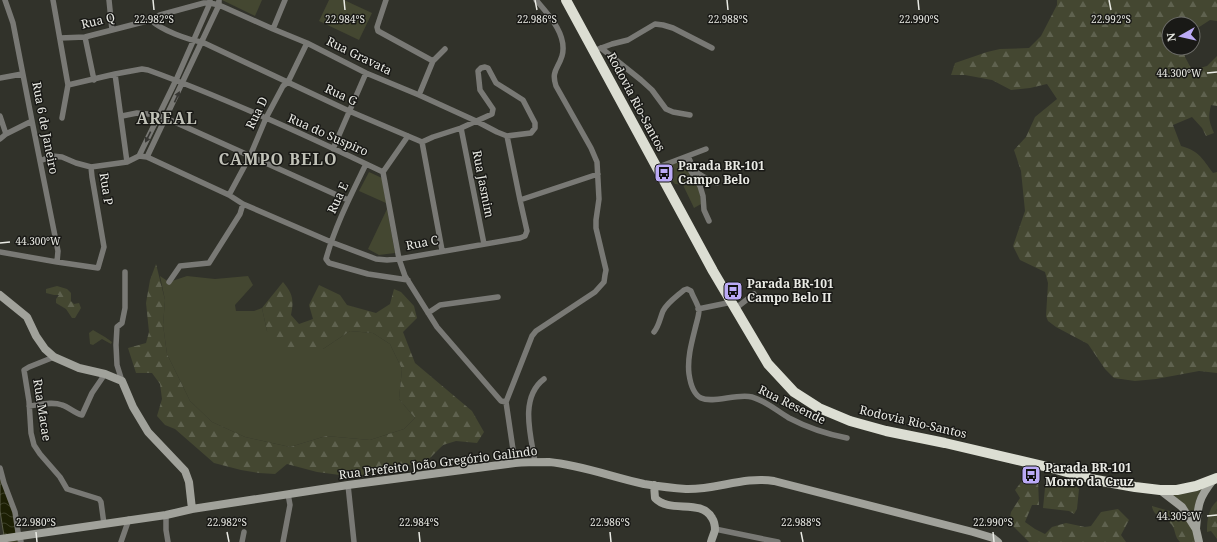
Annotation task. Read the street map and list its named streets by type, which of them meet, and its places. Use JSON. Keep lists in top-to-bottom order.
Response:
{
  "streets": {
    "highway": ["Rodovia Rio-Santos"],
    "main road": ["Rua Prefeito João Gregório Galindo"],
    "street": [
      "Rua Q",
      "Rua Gravata",
      "Rua G",
      "Rua D",
      "Rua 6 de Janeiro",
      "Rua do Suspiro",
      "Rua Jasmim",
      "Rua P",
      "Rua E",
      "Rua C",
      "Rua Resende",
      "Rua Macae"
    ]
  },
  "crossings": [
    ["Rua Q", "Rua Gravata"],
    ["Rua Q", "Rua G"],
    ["Rua Gravata", "Rua D"],
    ["Rua G", "Rua D"],
    ["Rua D", "Rua do Suspiro"],
    ["Rua 6 de Janeiro", "Rua P"],
    ["Rua do Suspiro", "Rua E"],
    ["Rua Jasmim", "Rua C"],
    ["Rua E", "Rua C"],
    ["Rua Macae", "Rua Prefeito João Gregório Galindo"]
  ],
  "districts": ["AREAL", "CAMPO BELO"],
  "places": {
    "bus stop": ["Parada BR-101 Campo Belo", "Parada BR-101 Campo Belo II", "Parada BR-101 Morro da Cruz"]
  },
  "north": "left",
  "coordinates": [
    "22.982°S",
    "22.984°S",
    "22.986°S",
    "22.988°S",
    "22.990°S",
    "22.992°S",
    "44.300°W",
    "44.305°W",
    "22.980°S"
  ]
}
